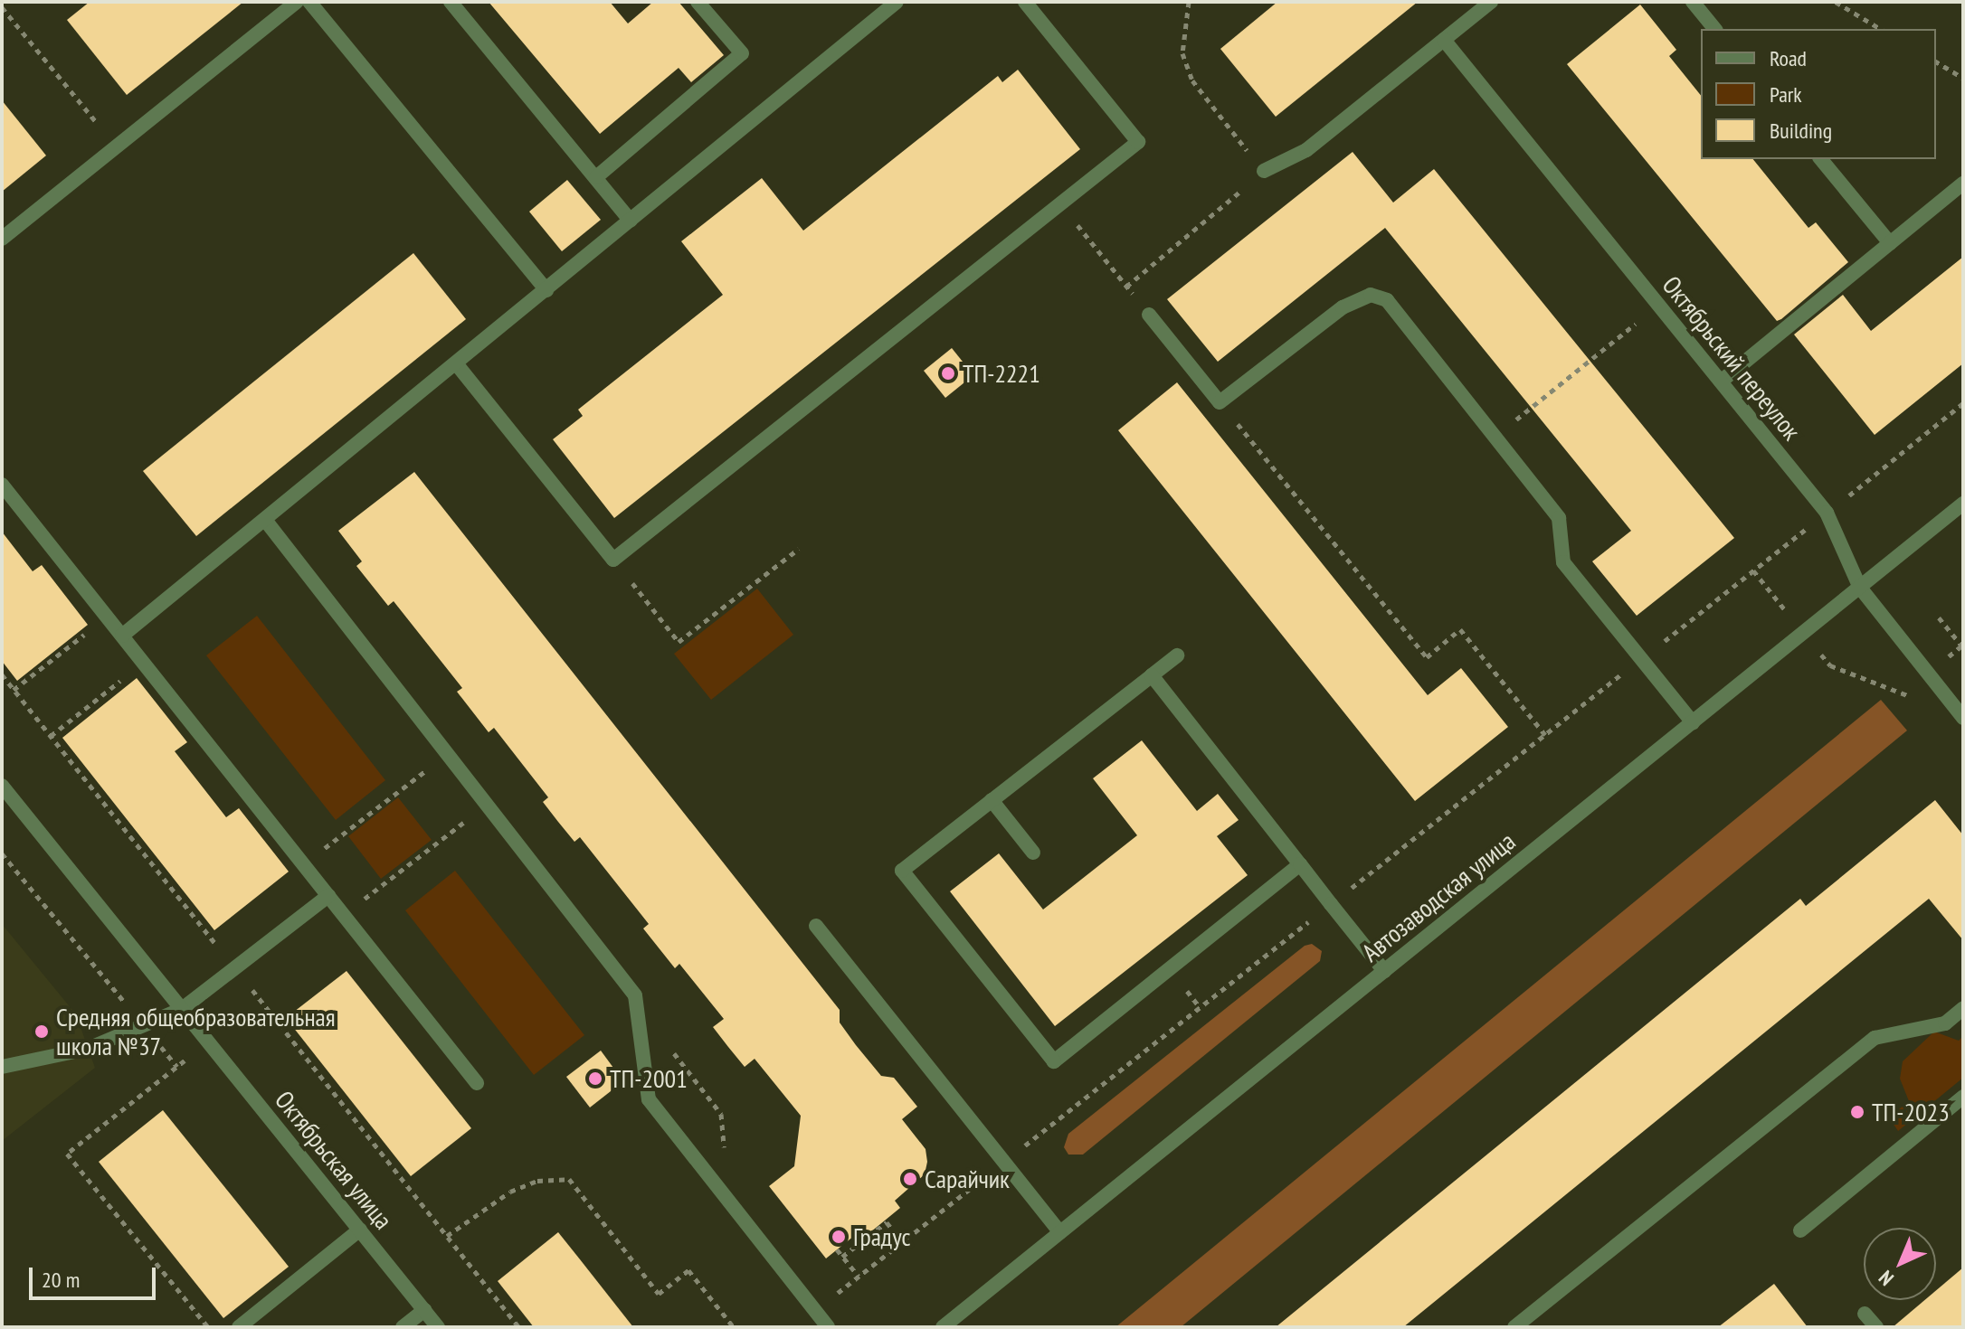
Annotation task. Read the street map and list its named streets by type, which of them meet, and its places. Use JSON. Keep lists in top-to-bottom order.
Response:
{
  "streets": {
    "street": ["Октябрьский переулок", "Автозаводская улица", "Октябрьская улица"]
  },
  "crossings": [
    ["Октябрьский переулок", "Автозаводская улица"]
  ],
  "places": [
    "ТП-2221",
    "Средняя общеобразовательная школа №37",
    "ТП-2001",
    "ТП-2023",
    "Сарайчик",
    "Градус"
  ],
  "legend": ["Road", "Park", "Building"],
  "scale_bar": "20 m",
  "north": "bottom left"
}
